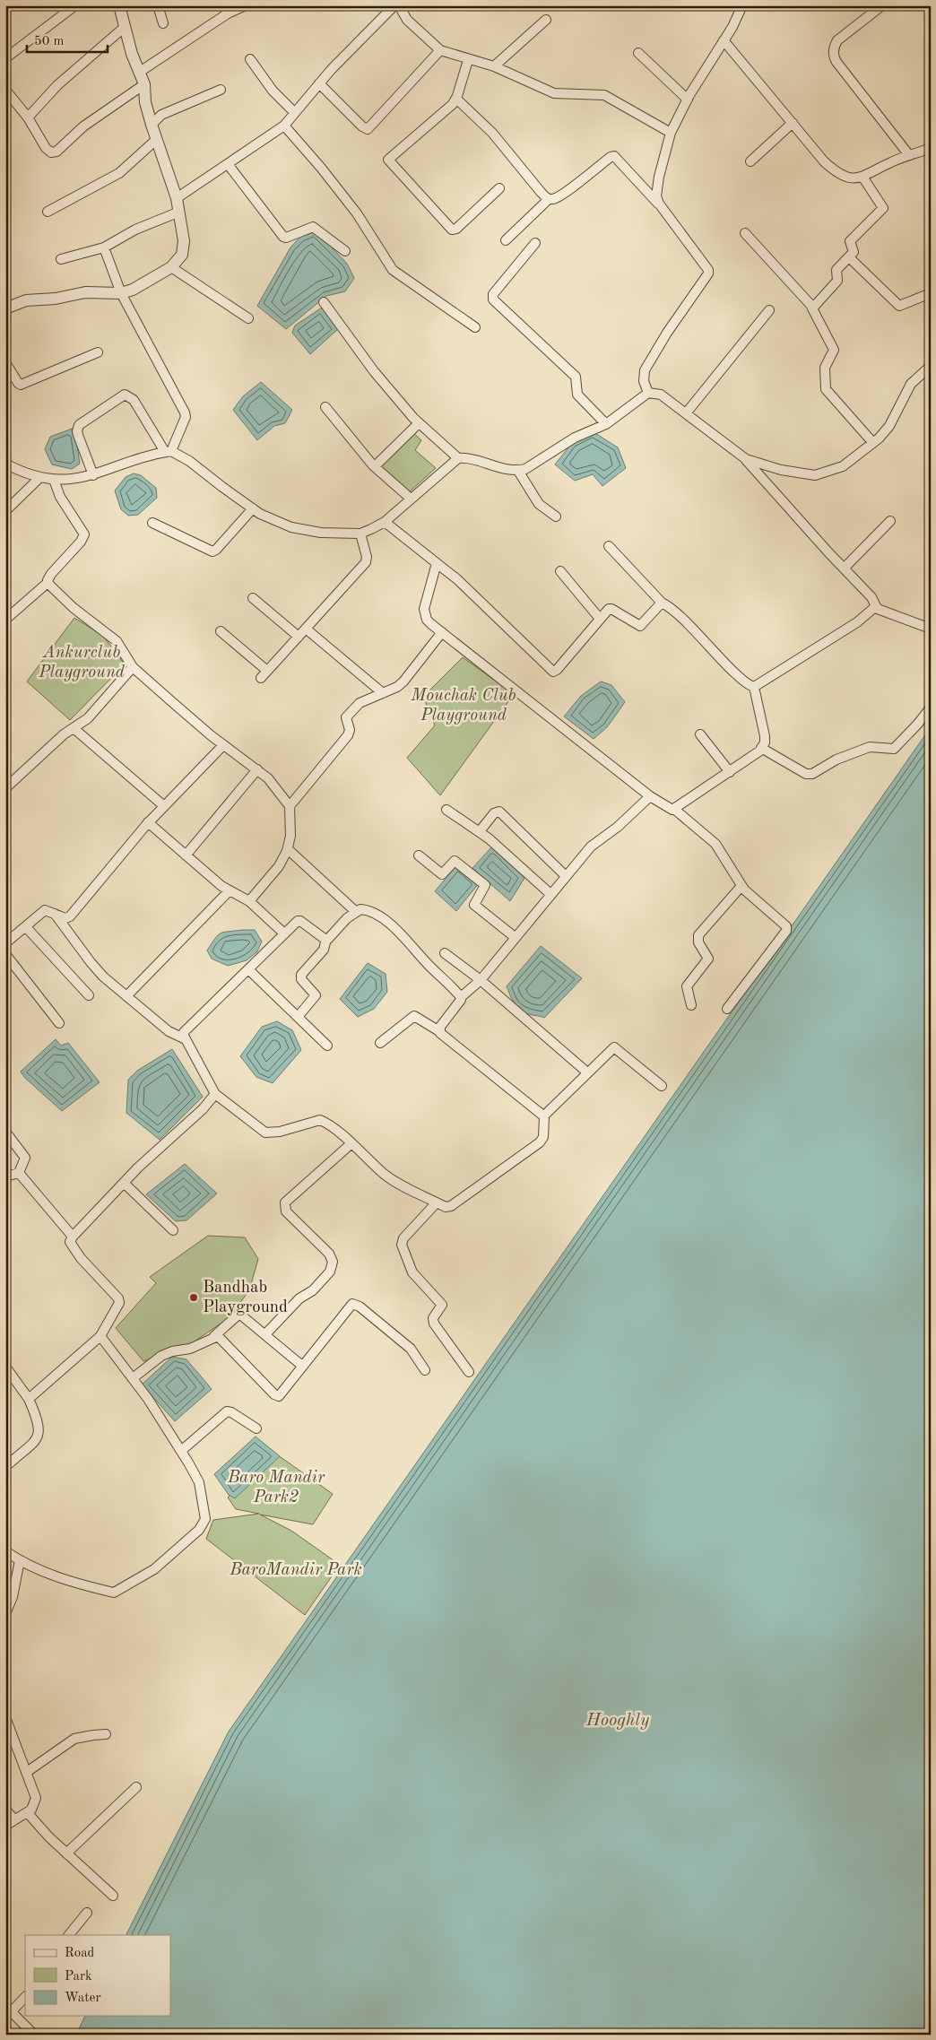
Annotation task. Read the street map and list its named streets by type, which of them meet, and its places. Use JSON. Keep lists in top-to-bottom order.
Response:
{
  "water": ["Hooghly"],
  "parks": [
    "Ankurclub Playground",
    "Mouchak Club Playground",
    "Baro Mandir Park2",
    "BaroMandir Park"
  ],
  "places": ["Bandhab Playground"],
  "legend": ["Road", "Park", "Water"],
  "scale_bar": "50 m"
}
